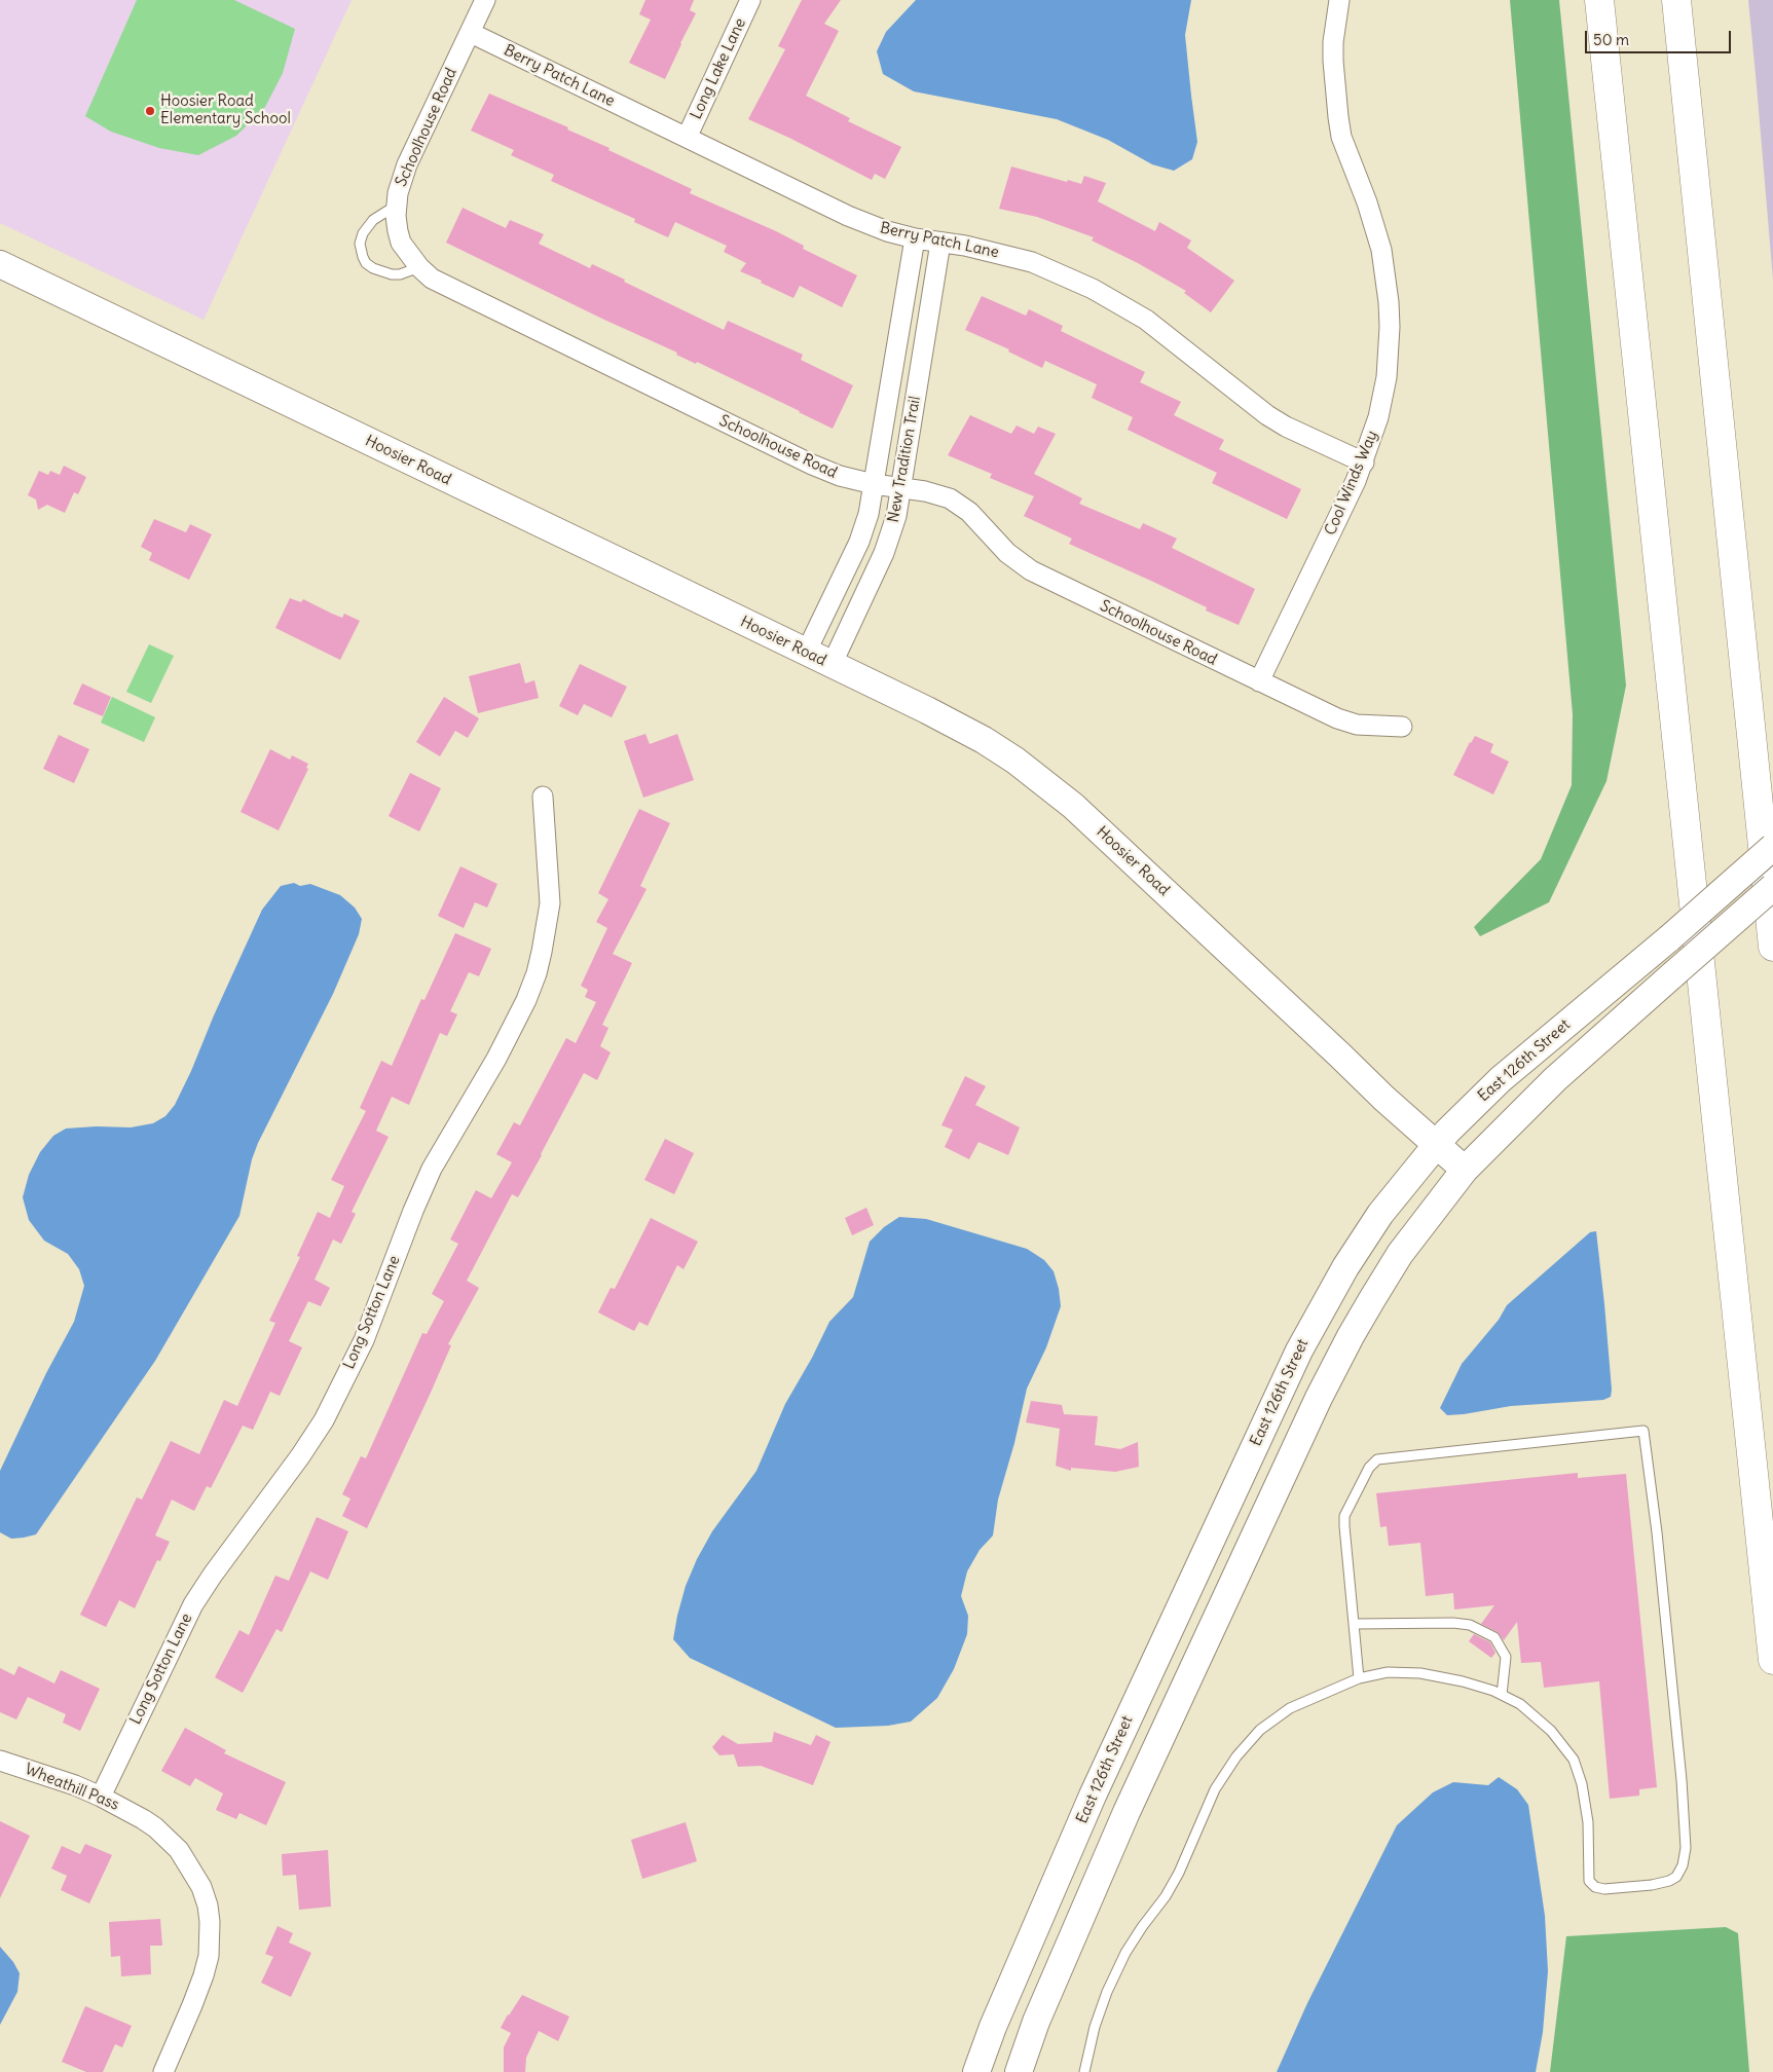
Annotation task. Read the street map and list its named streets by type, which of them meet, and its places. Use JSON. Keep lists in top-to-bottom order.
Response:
{
  "streets": {
    "main road": ["Hoosier Road", "East 126th Street"],
    "street": [
      "Long Lake Lane",
      "Berry Patch Lane",
      "Schoolhouse Road",
      "New Tradition Trail",
      "Cool Winds Way",
      "Long Sotton Lane",
      "Wheathill Pass"
    ]
  },
  "crossings": [
    ["Long Lake Lane", "Berry Patch Lane"],
    ["Berry Patch Lane", "Schoolhouse Road"],
    ["Berry Patch Lane", "New Tradition Trail"],
    ["Berry Patch Lane", "Cool Winds Way"],
    ["Schoolhouse Road", "New Tradition Trail"],
    ["Schoolhouse Road", "Cool Winds Way"],
    ["New Tradition Trail", "Hoosier Road"],
    ["Hoosier Road", "East 126th Street"],
    ["Long Sotton Lane", "Wheathill Pass"]
  ],
  "places": ["Hoosier Road Elementary School"],
  "scale_bar": "50 m"
}
